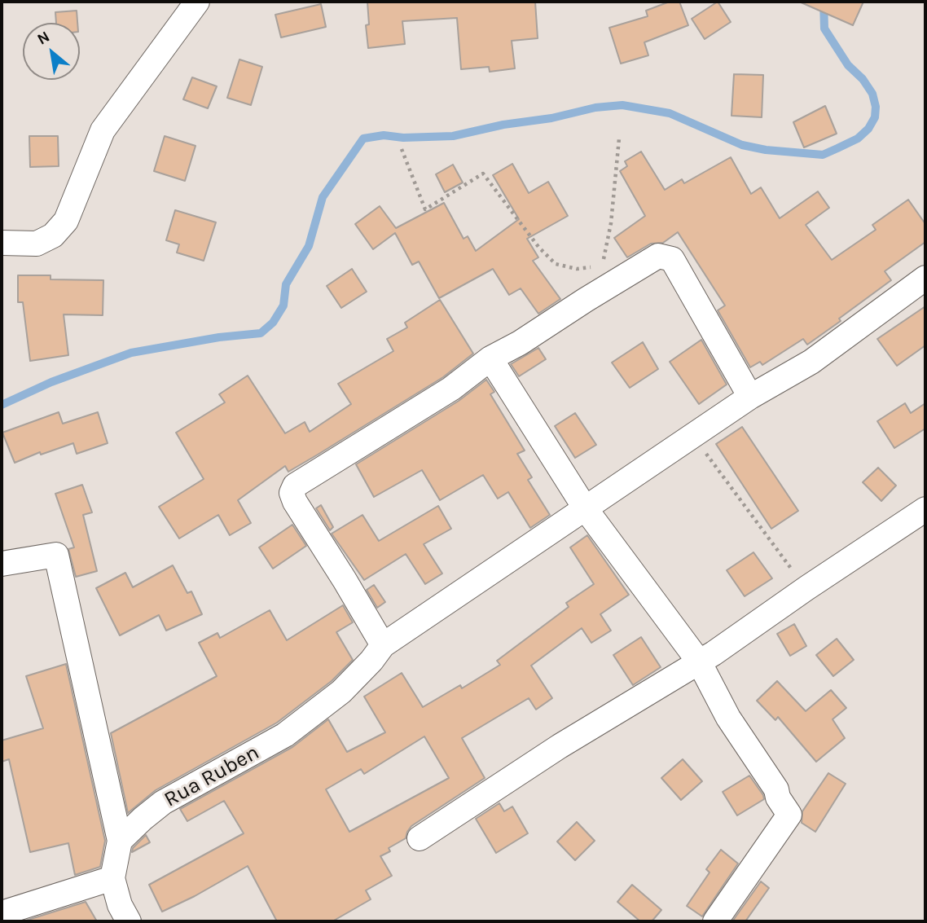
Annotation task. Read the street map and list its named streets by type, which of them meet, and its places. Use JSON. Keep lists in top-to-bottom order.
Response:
{
  "streets": {
    "street": ["Rua Ruben"]
  },
  "north": "top left"
}
